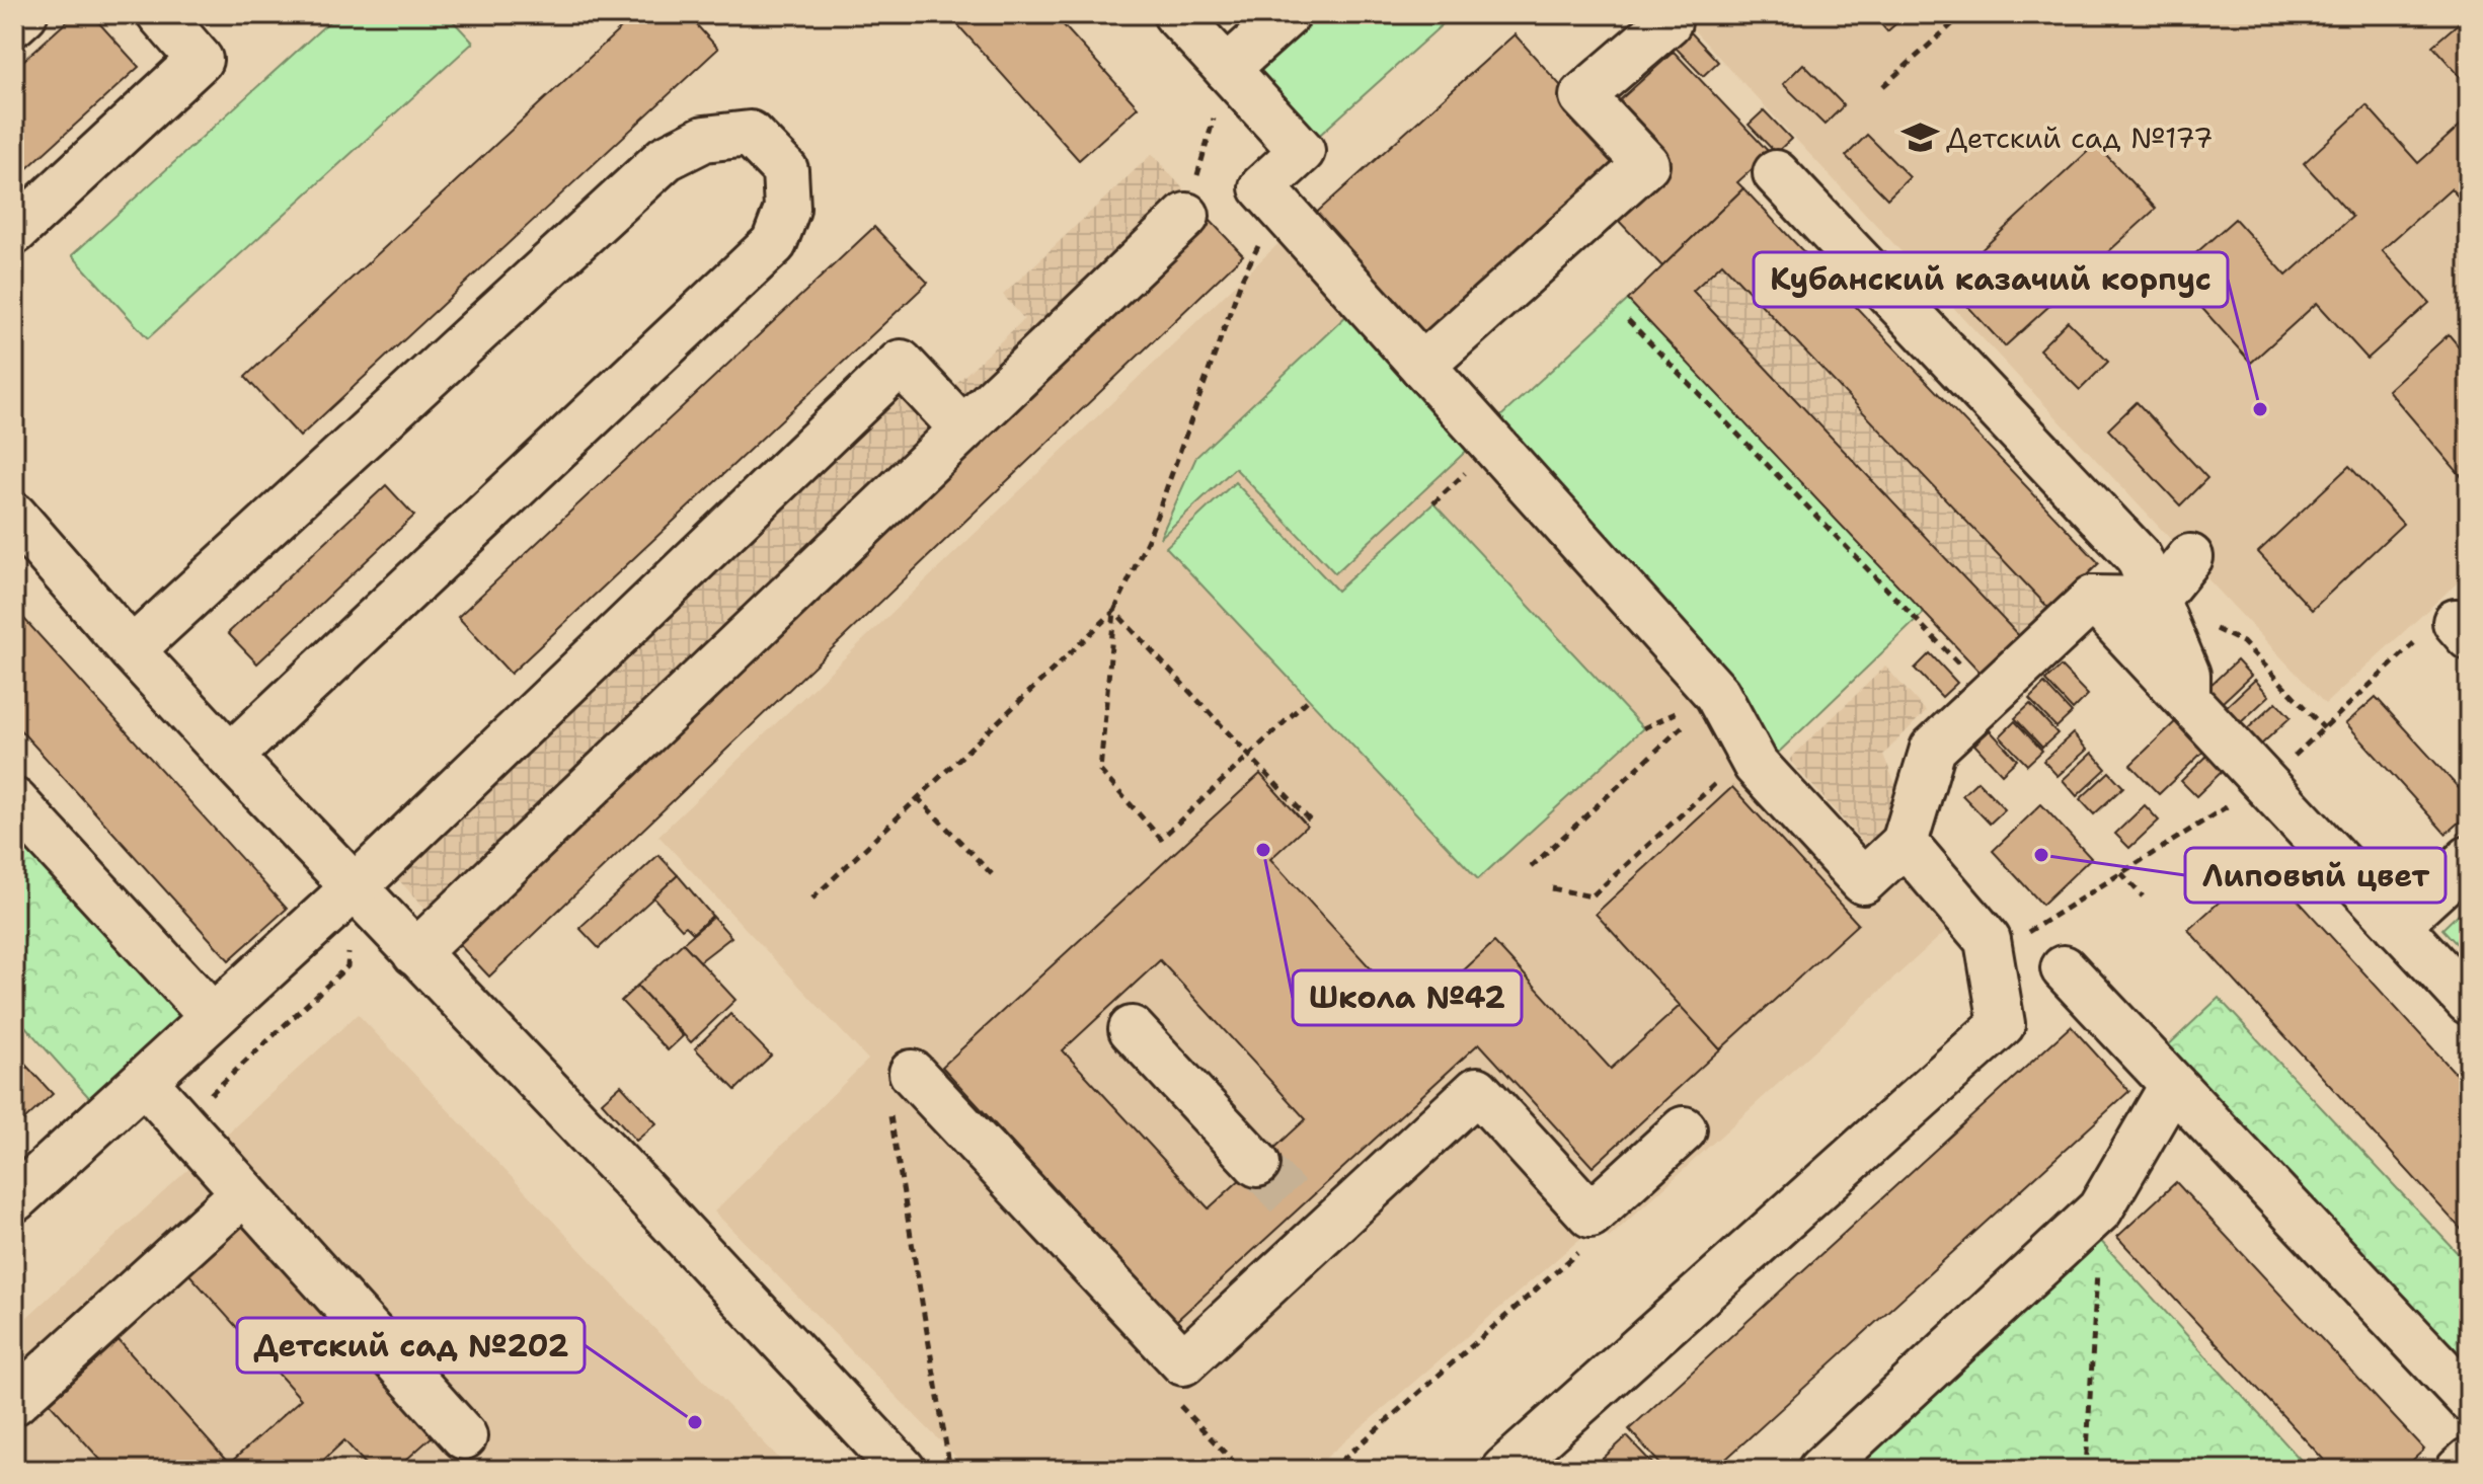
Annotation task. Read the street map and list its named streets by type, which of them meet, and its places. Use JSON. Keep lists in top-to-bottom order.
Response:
{
  "places": {
    "school or university": ["Детский сад №177"],
    "other": [
      "Кубанский казачий корпус",
      "Школа №42",
      "Липовый цвет",
      "Детский сад №202"
    ]
  }
}
